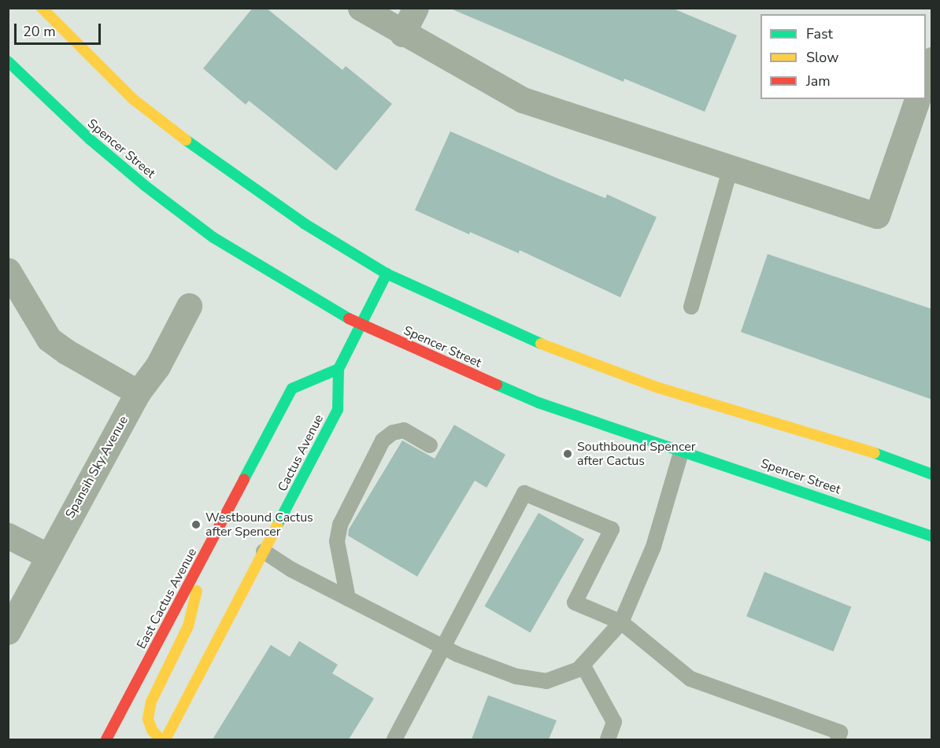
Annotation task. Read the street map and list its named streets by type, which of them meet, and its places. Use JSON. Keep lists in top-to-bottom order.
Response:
{
  "streets": {
    "main road": ["Spencer Street", "Cactus Avenue", "East Cactus Avenue"],
    "street": ["Spansih Sky Avenue"]
  },
  "crossings": [
    ["Spencer Street", "Cactus Avenue"],
    ["Cactus Avenue", "East Cactus Avenue"]
  ],
  "places": ["Southbound Spencer after Cactus", "Westbound Cactus after Spencer"],
  "legend": ["Fast", "Slow", "Jam"],
  "scale_bar": "20 m"
}
